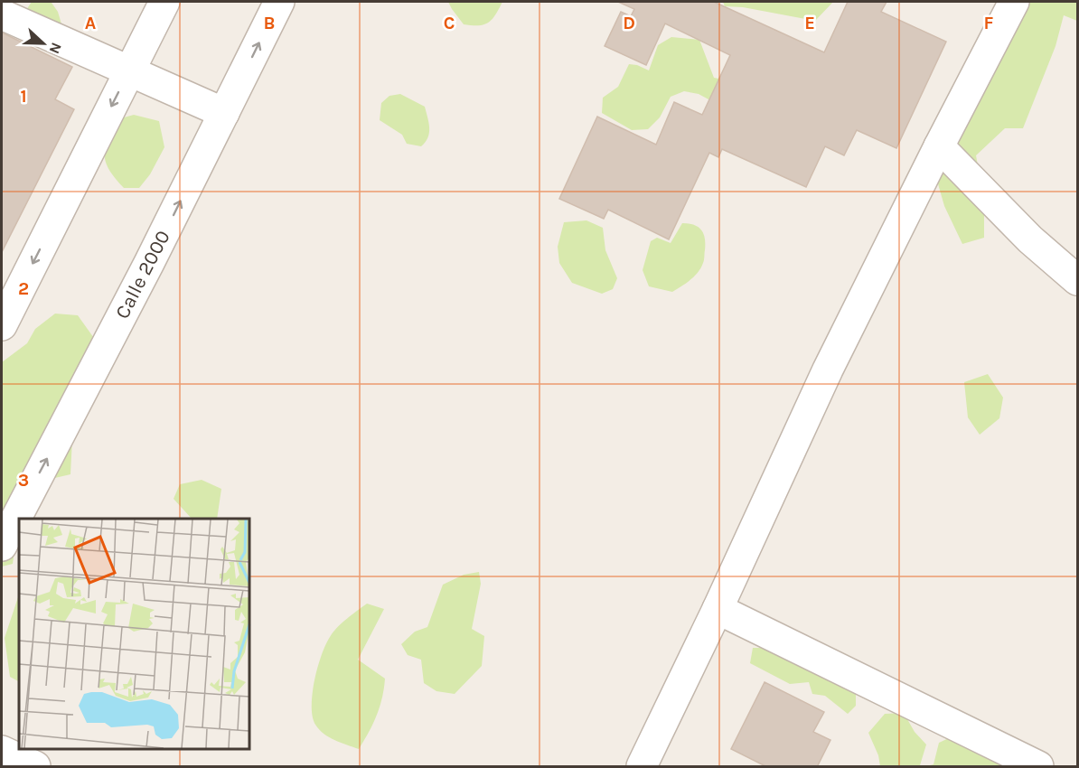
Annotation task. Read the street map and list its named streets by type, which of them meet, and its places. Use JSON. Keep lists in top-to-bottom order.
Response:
{
  "streets": {
    "street": ["Calle 2000"]
  },
  "north": "right",
  "grid": {
    "columns": [
      "A",
      "B",
      "C",
      "D",
      "E",
      "F"
    ],
    "rows": ["1", "2", "3"]
  }
}
